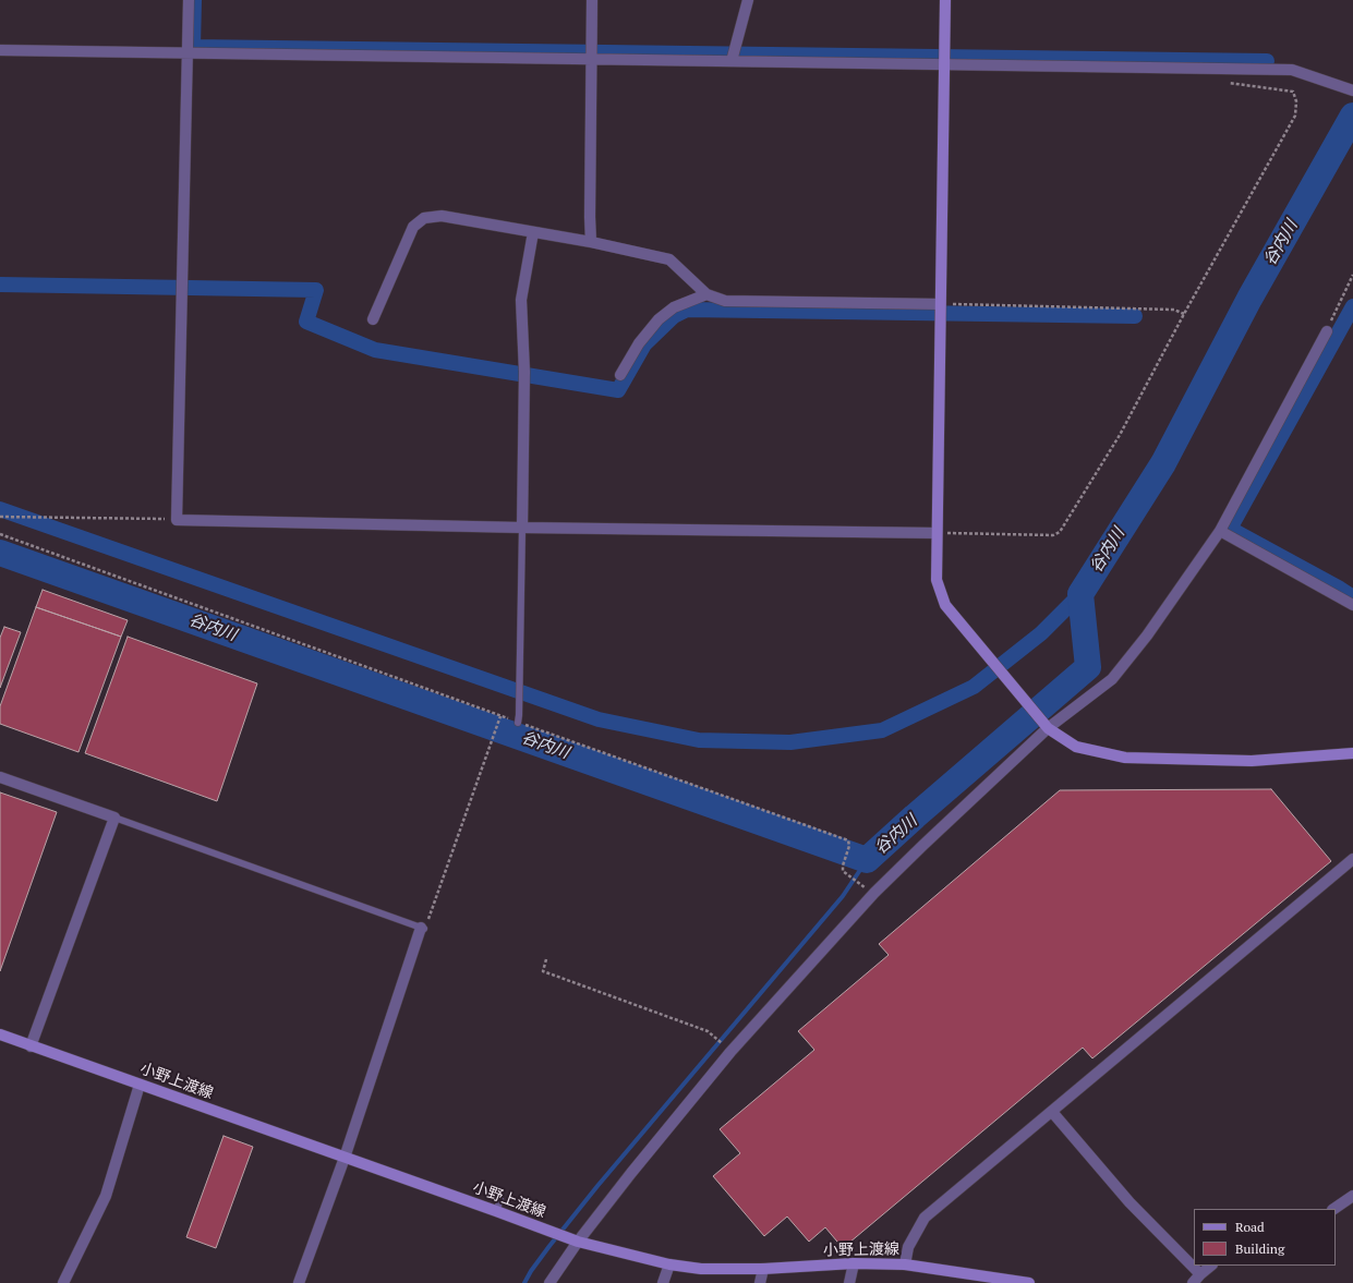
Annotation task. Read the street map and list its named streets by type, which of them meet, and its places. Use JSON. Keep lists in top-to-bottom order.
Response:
{
  "streets": {
    "main road": ["小野上渡線"]
  },
  "water": ["谷内川"],
  "legend": ["Road", "Building"]
}
